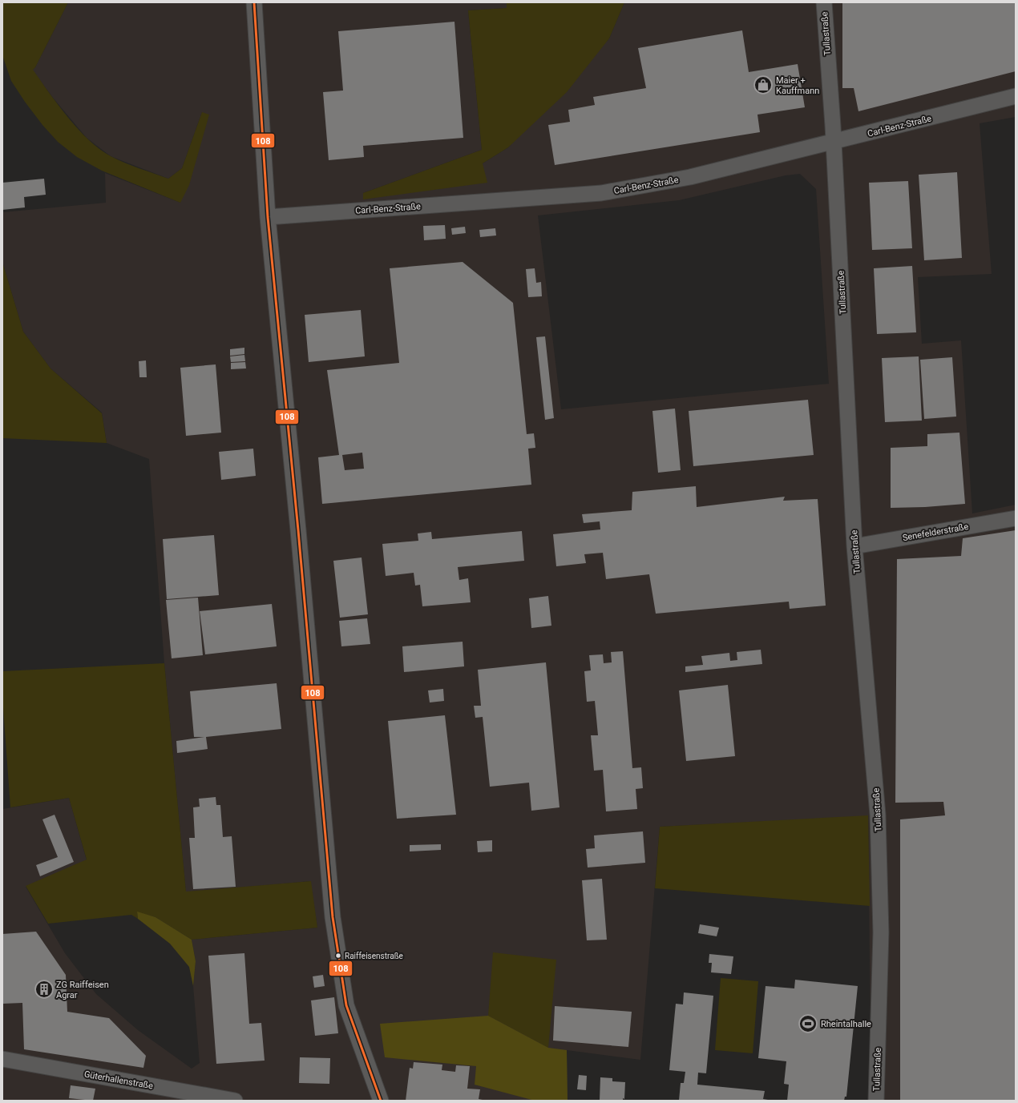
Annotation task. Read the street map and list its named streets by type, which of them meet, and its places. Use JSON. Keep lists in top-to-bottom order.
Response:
{
  "streets": {
    "street": [
      "Tullastraße",
      "Carl-Benz-Straße",
      "Senefelderstraße",
      "Güterhallenstraße"
    ]
  },
  "crossings": [
    ["Tullastraße", "Carl-Benz-Straße"],
    ["Tullastraße", "Senefelderstraße"]
  ],
  "places": {
    "shop": ["Maier + Kauffmann"],
    "other": ["Raiffeisenstraße"],
    "building": ["ZG Raiffeisen Agrar"],
    "sports": ["Rheintalhalle"]
  },
  "lines": ["transit line 108"]
}
